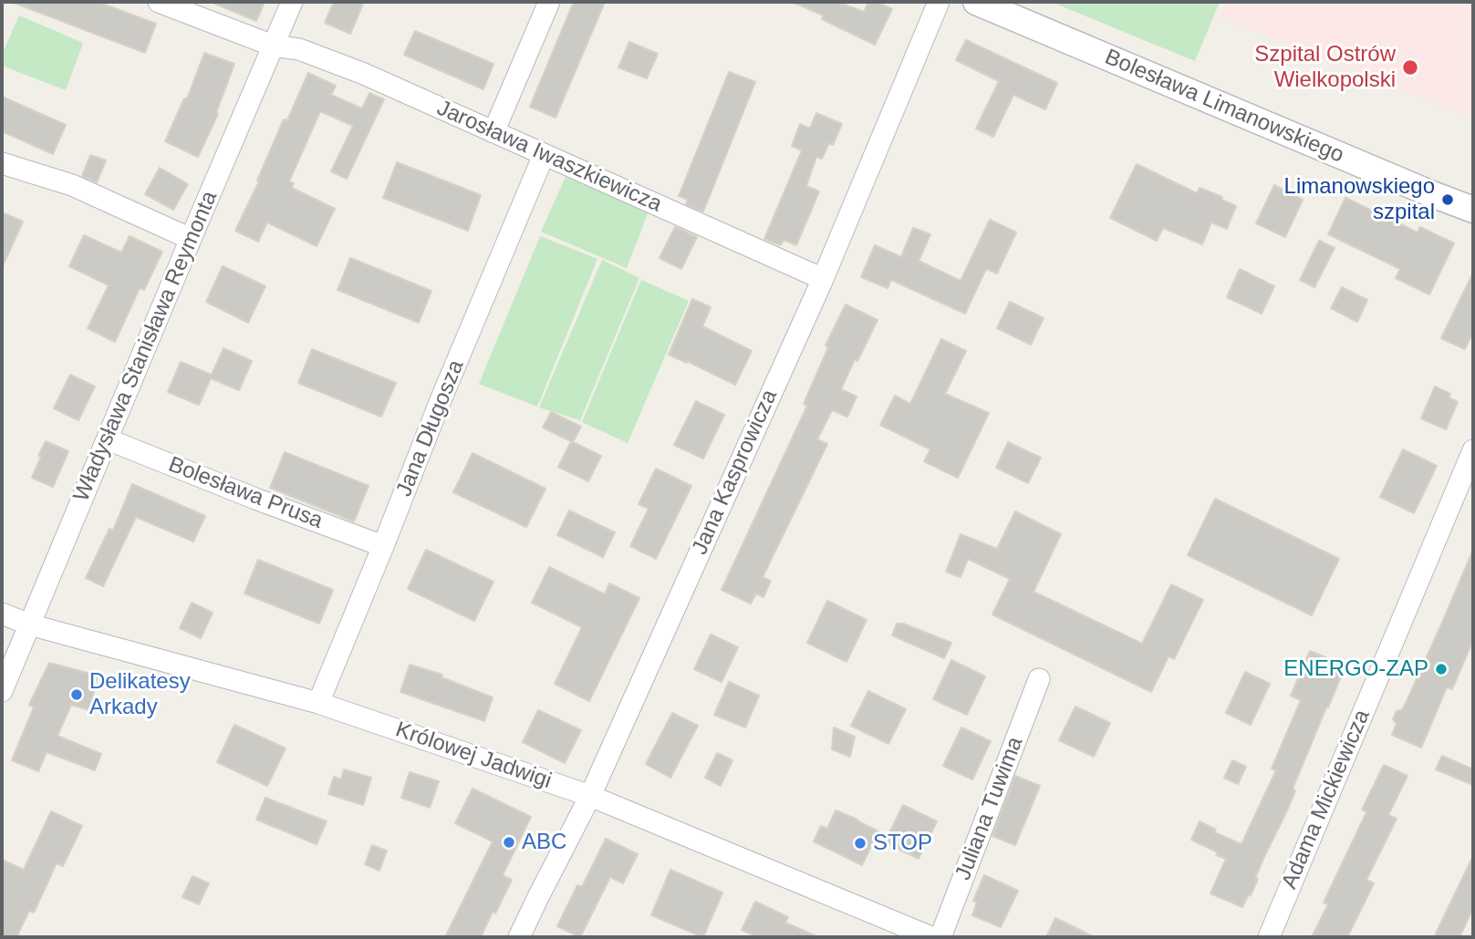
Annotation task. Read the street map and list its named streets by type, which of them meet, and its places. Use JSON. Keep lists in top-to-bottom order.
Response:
{
  "streets": {
    "street": [
      "Bolesława Limanowskiego",
      "Jarosława Iwaszkiewicza",
      "Władysława Stanisława Reymonta",
      "Jana Długosza",
      "Jana Kasprowicza",
      "Bolesława Prusa",
      "Królowej Jadwigi",
      "Adama Mickiewicza",
      "Juliana Tuwima"
    ]
  },
  "crossings": [
    ["Jarosława Iwaszkiewicza", "Władysława Stanisława Reymonta"],
    ["Jarosława Iwaszkiewicza", "Jana Długosza"],
    ["Jarosława Iwaszkiewicza", "Jana Kasprowicza"],
    ["Władysława Stanisława Reymonta", "Bolesława Prusa"],
    ["Władysława Stanisława Reymonta", "Królowej Jadwigi"],
    ["Jana Długosza", "Bolesława Prusa"],
    ["Jana Długosza", "Królowej Jadwigi"],
    ["Jana Kasprowicza", "Królowej Jadwigi"]
  ],
  "places": [
    "Szpital Ostrów Wielkopolski",
    "Limanowskiego szpital",
    "ENERGO-ZAP",
    "Delikatesy Arkady",
    "ABC",
    "STOP"
  ]
}
